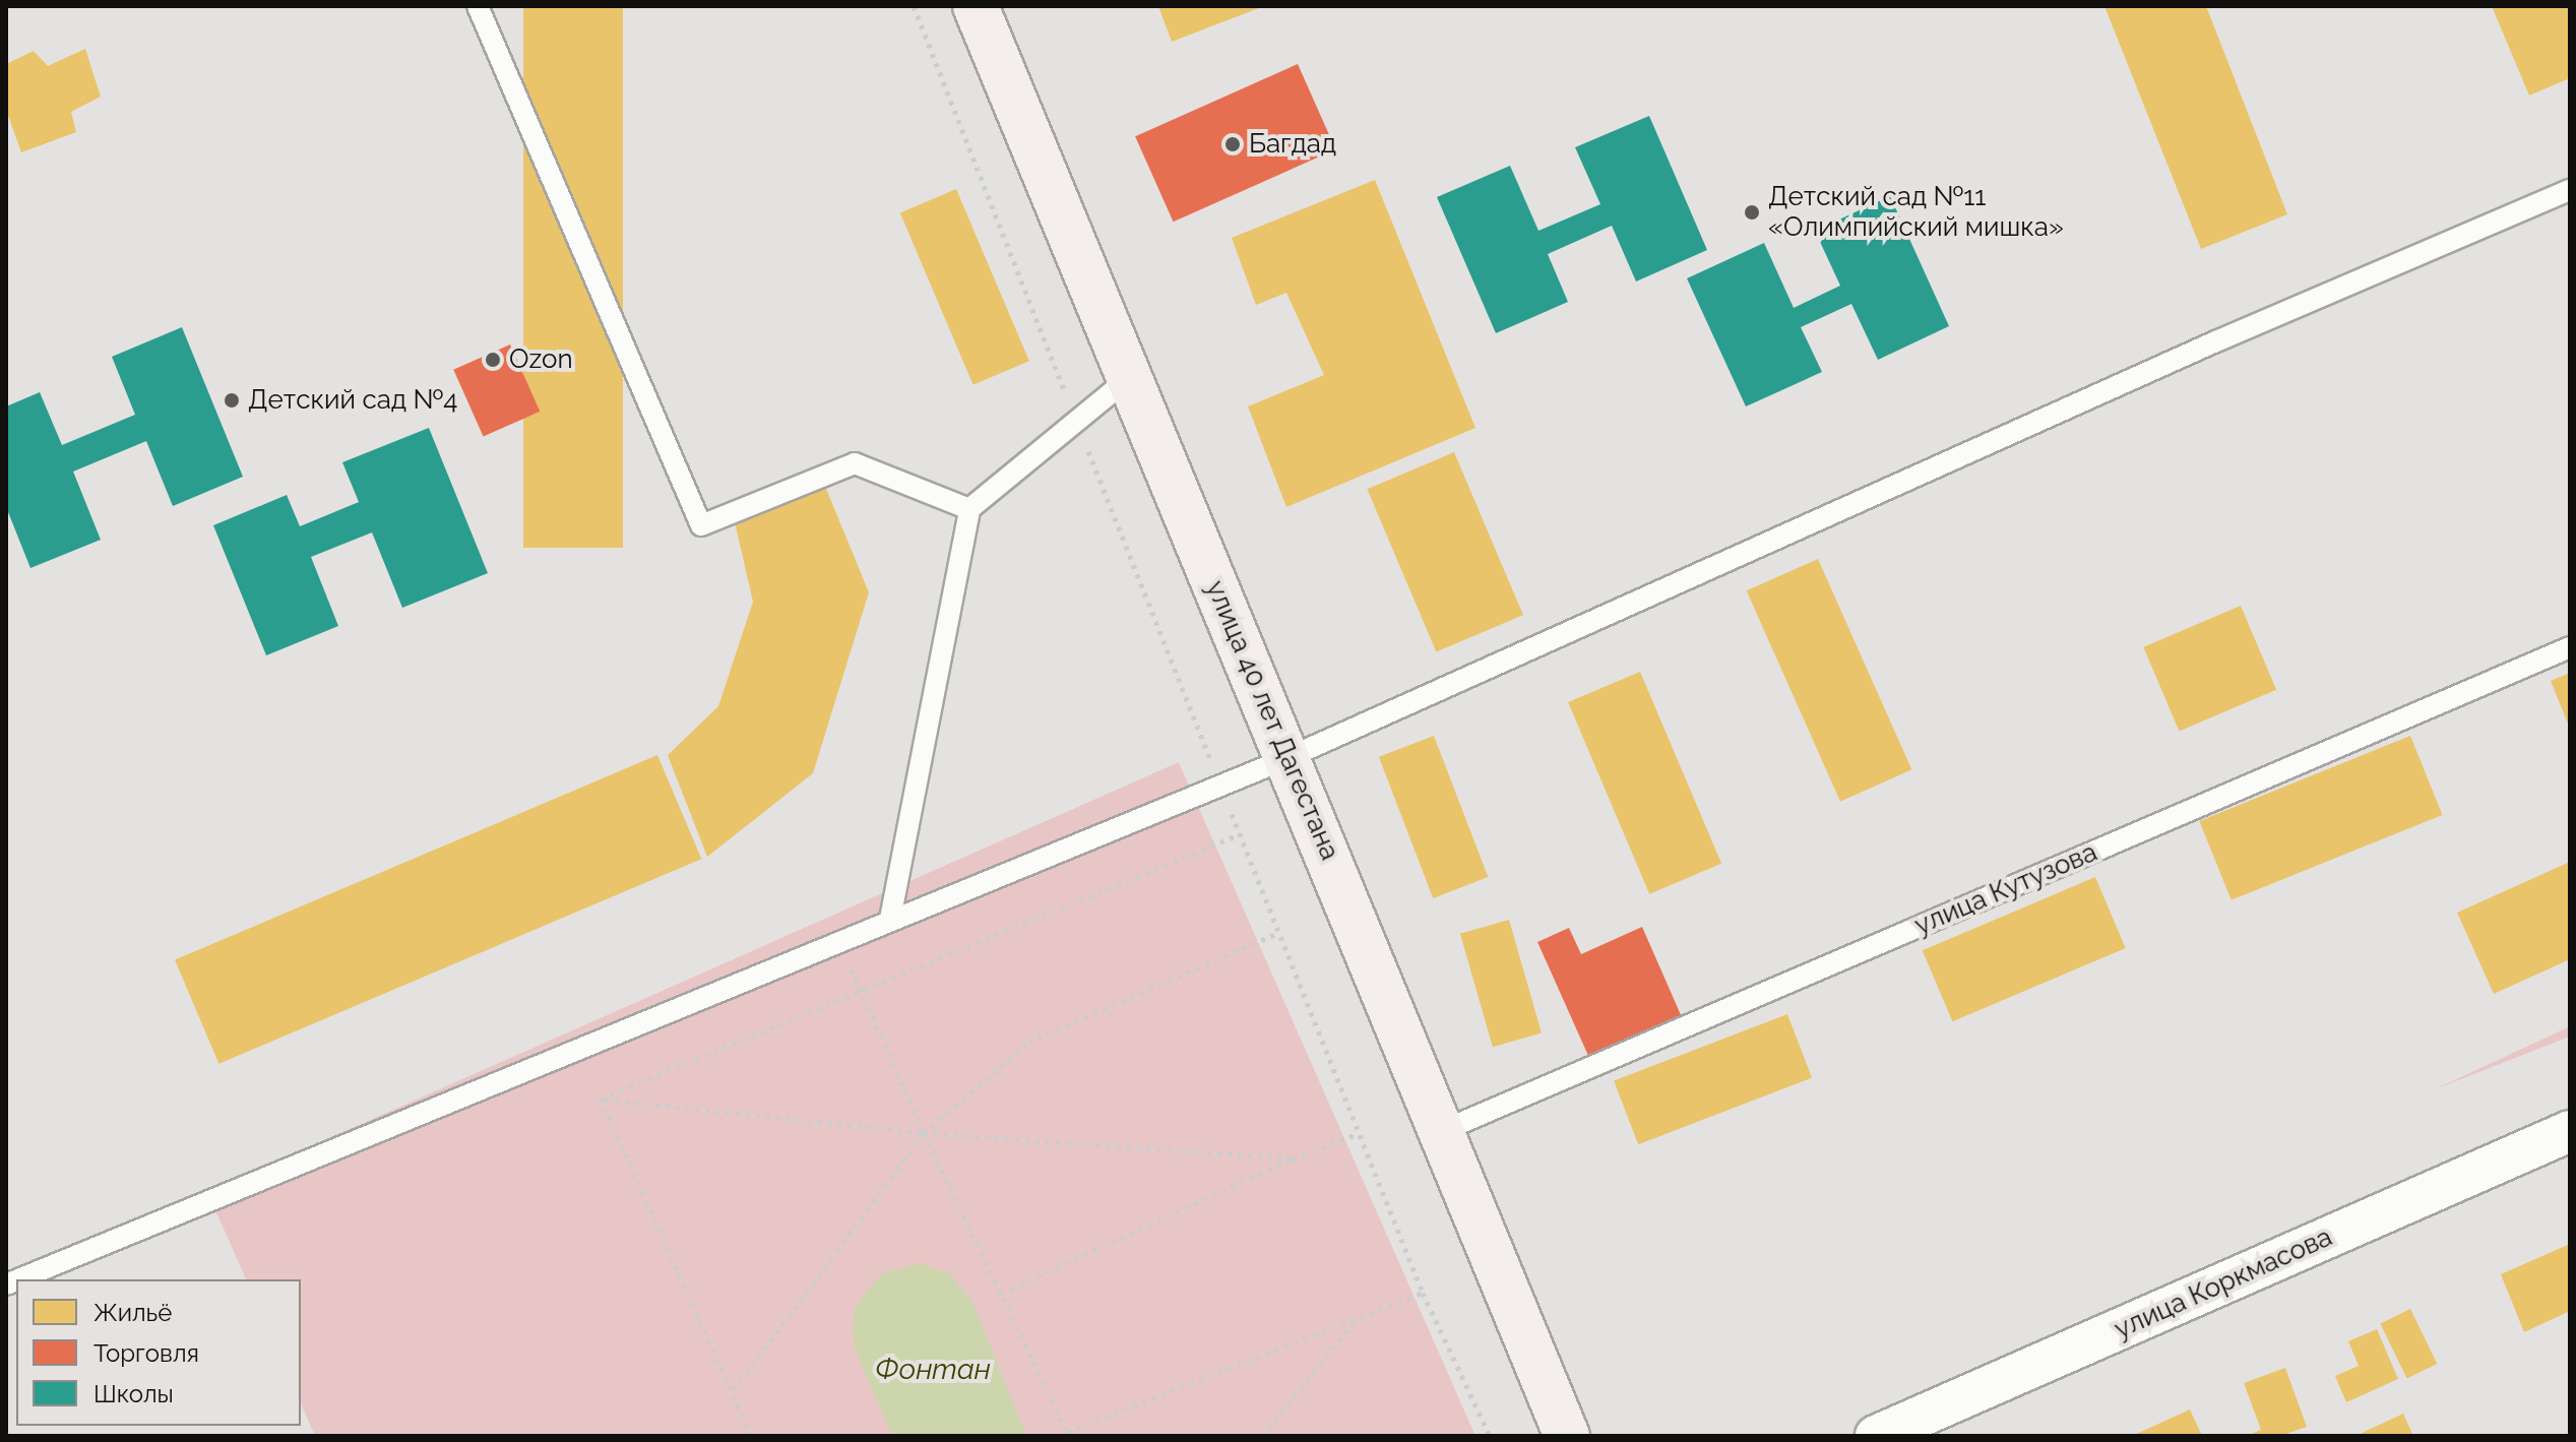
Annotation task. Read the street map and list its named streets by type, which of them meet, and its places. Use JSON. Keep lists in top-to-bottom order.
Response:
{
  "streets": {
    "street": ["улица 40 лет Дагестана", "улица Коркмасова"],
    "lane": ["улица Кутузова"]
  },
  "crossings": [
    ["улица 40 лет Дагестана", "улица Кутузова"]
  ],
  "water": ["Фонтан"],
  "places": [
    "Багдад",
    "Детский сад №11 «Олимпийский мишка»",
    "Ozon",
    "Детский сад №4"
  ],
  "legend": ["Жильё", "Торговля", "Школы"]
}
